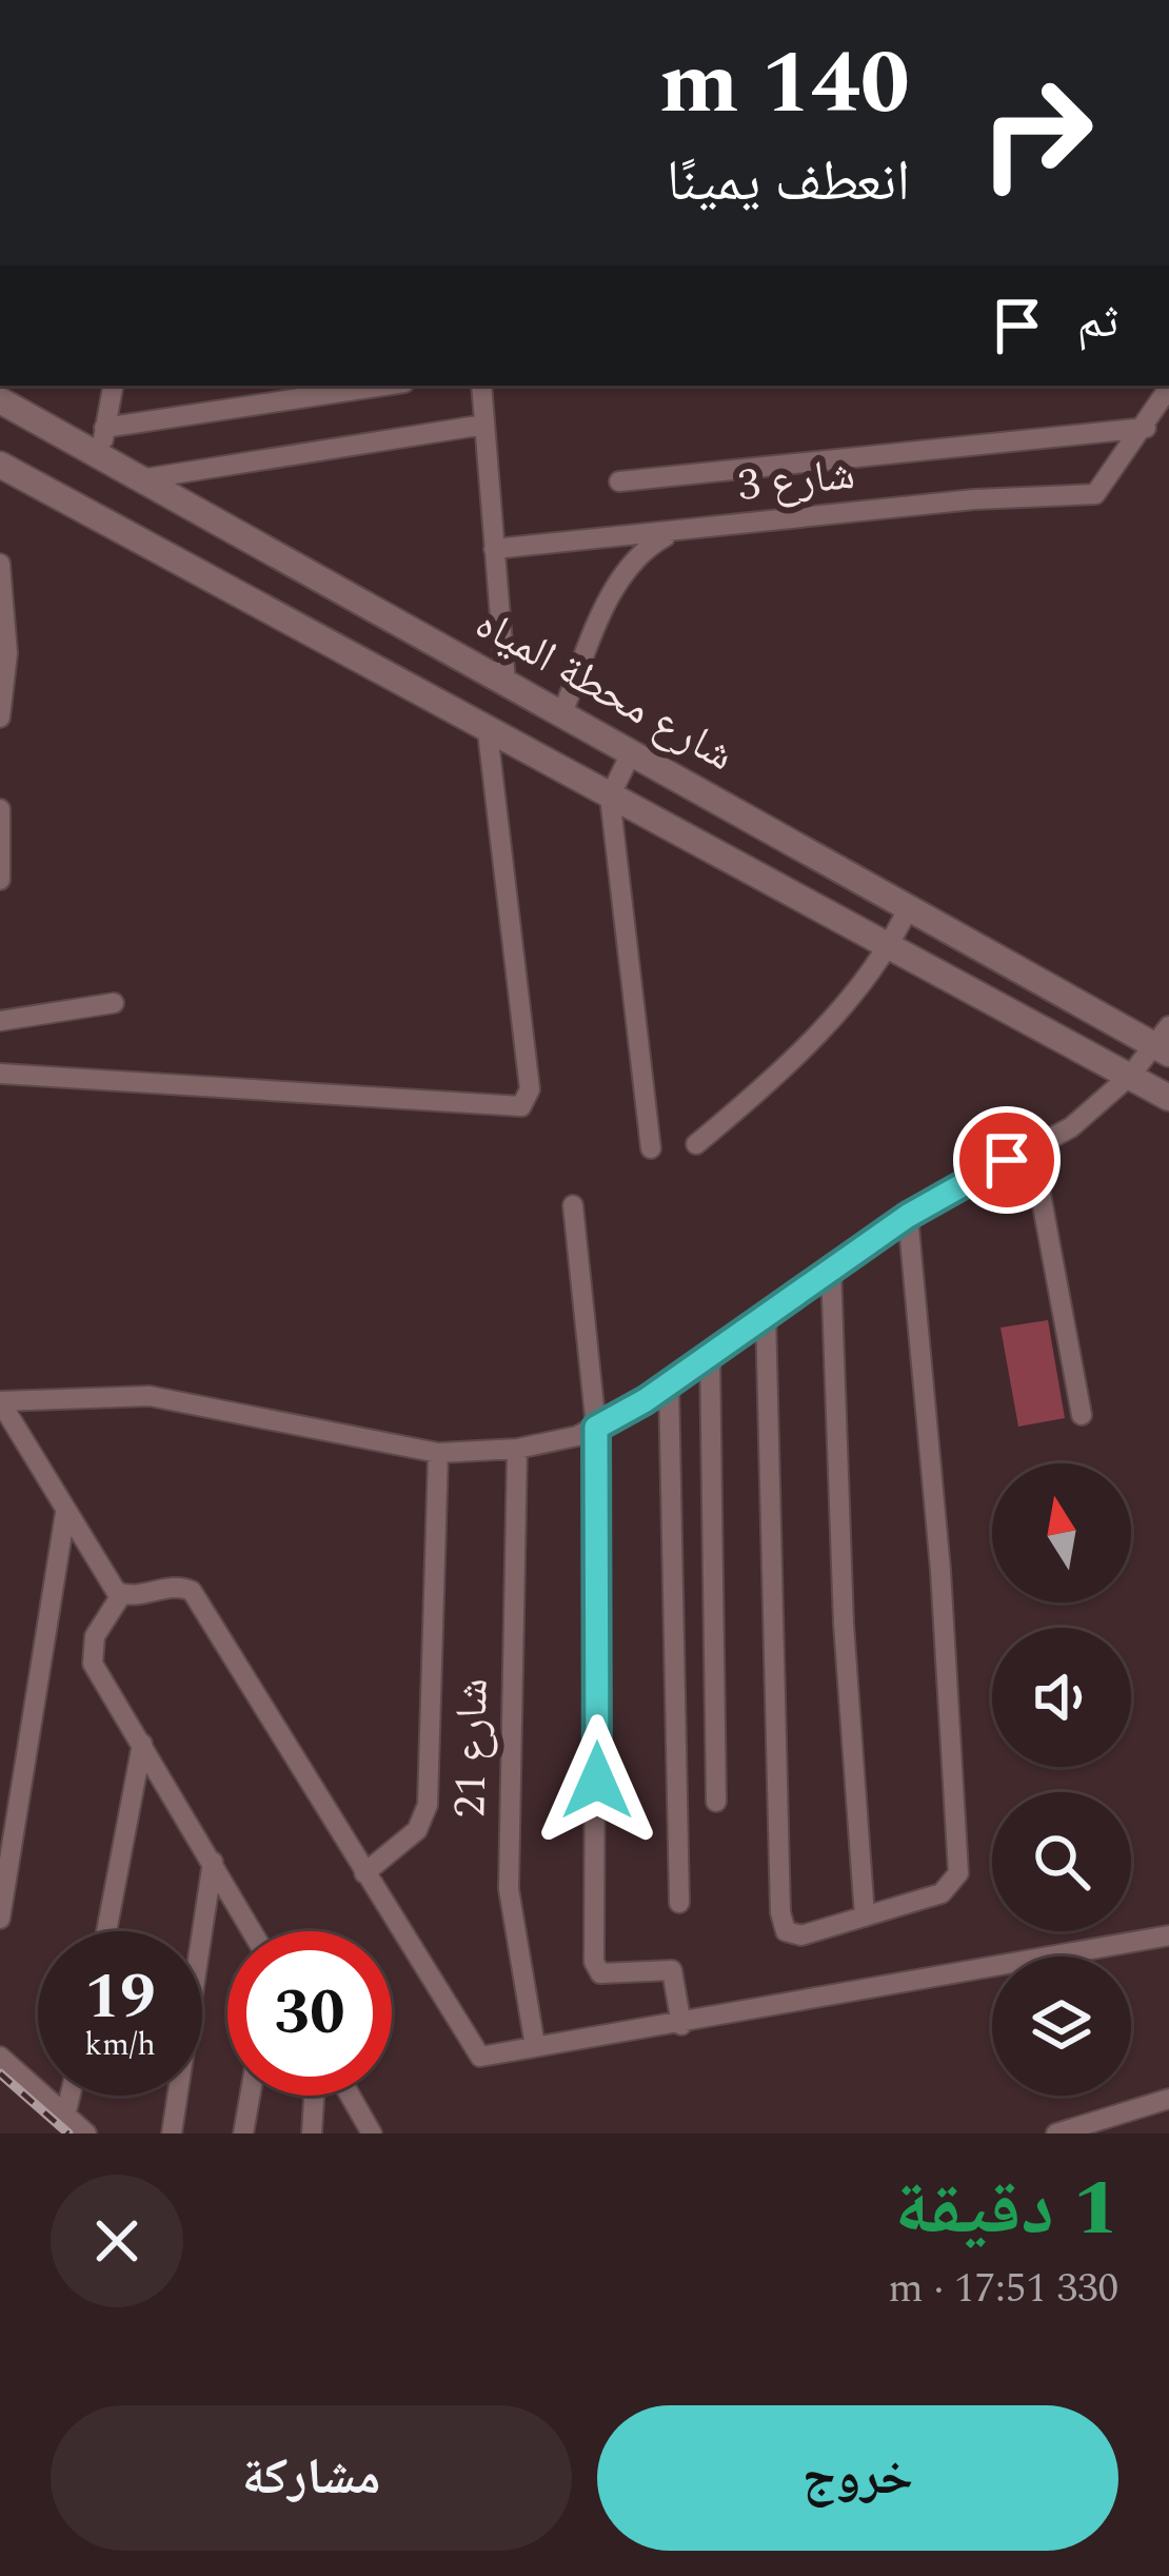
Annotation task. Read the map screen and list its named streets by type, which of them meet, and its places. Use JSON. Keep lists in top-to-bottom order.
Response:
{
  "streets": {
    "street": ["شارع 3", "شارع محطة المياه", "شارع 21"]
  },
  "north": "top",
  "page": {
    "turn": ["140 m", "انعطف يمينًا"],
    "then": "ثم",
    "speed": "19 km/h",
    "limit": "30",
    "heading": ["1 دقيقة", "330 m · 17:51"],
    "buttons": ["خروج", "مشاركة"]
  }
}
